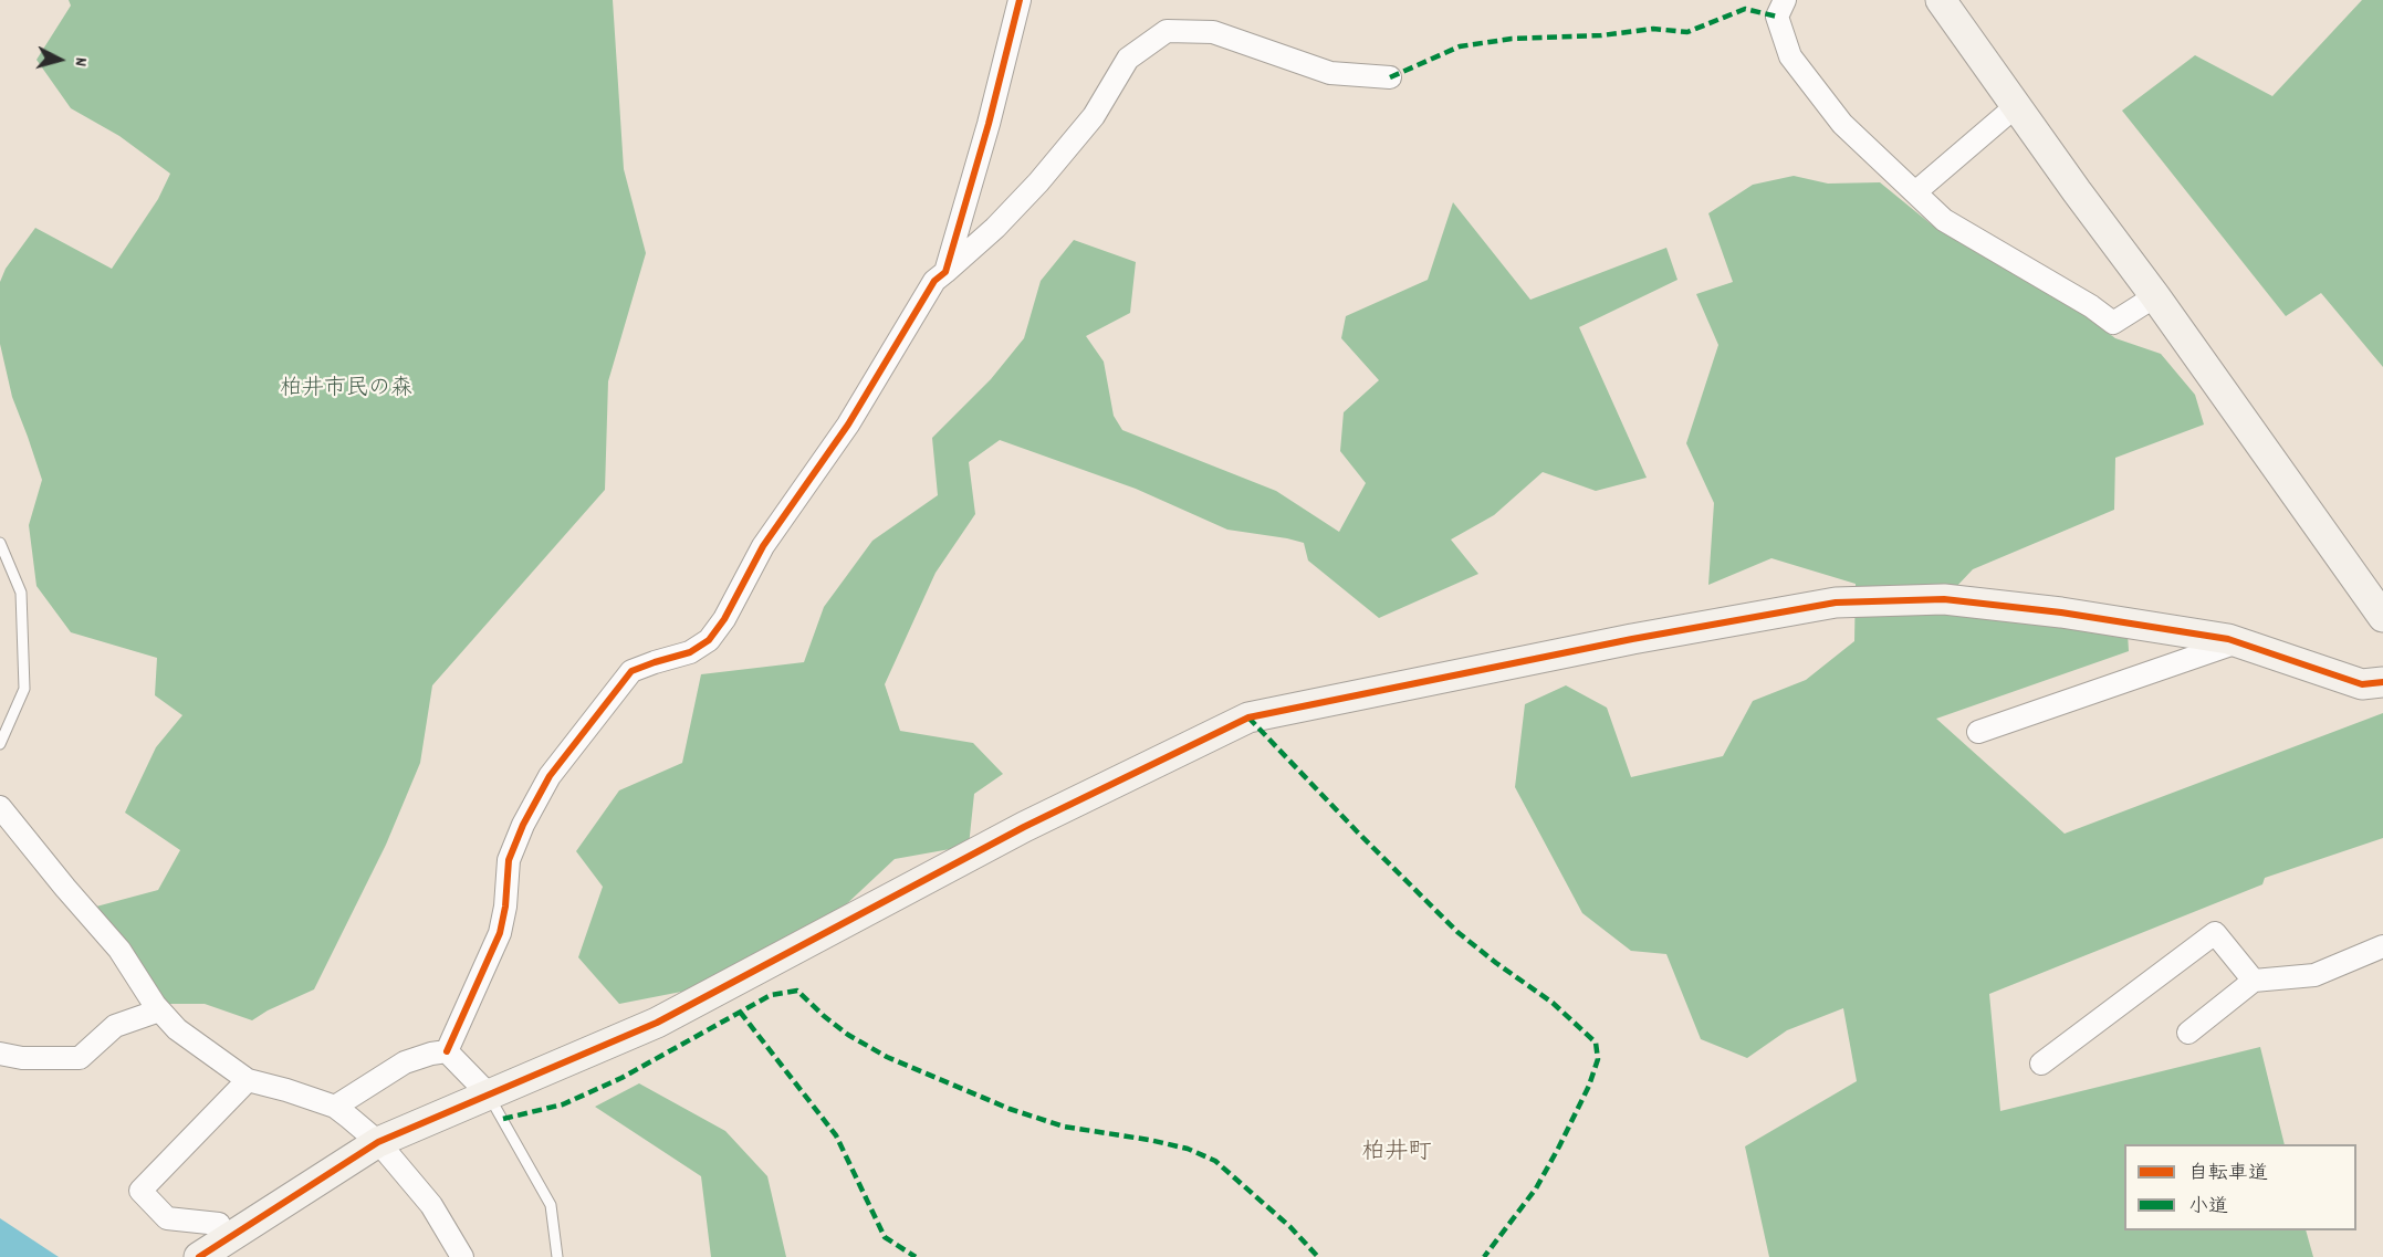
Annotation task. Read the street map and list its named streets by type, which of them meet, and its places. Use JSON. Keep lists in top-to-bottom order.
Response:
{
  "districts": ["柏井町"],
  "parks": ["柏井市民の森"],
  "legend": ["自転車道", "小道"],
  "north": "right"
}
